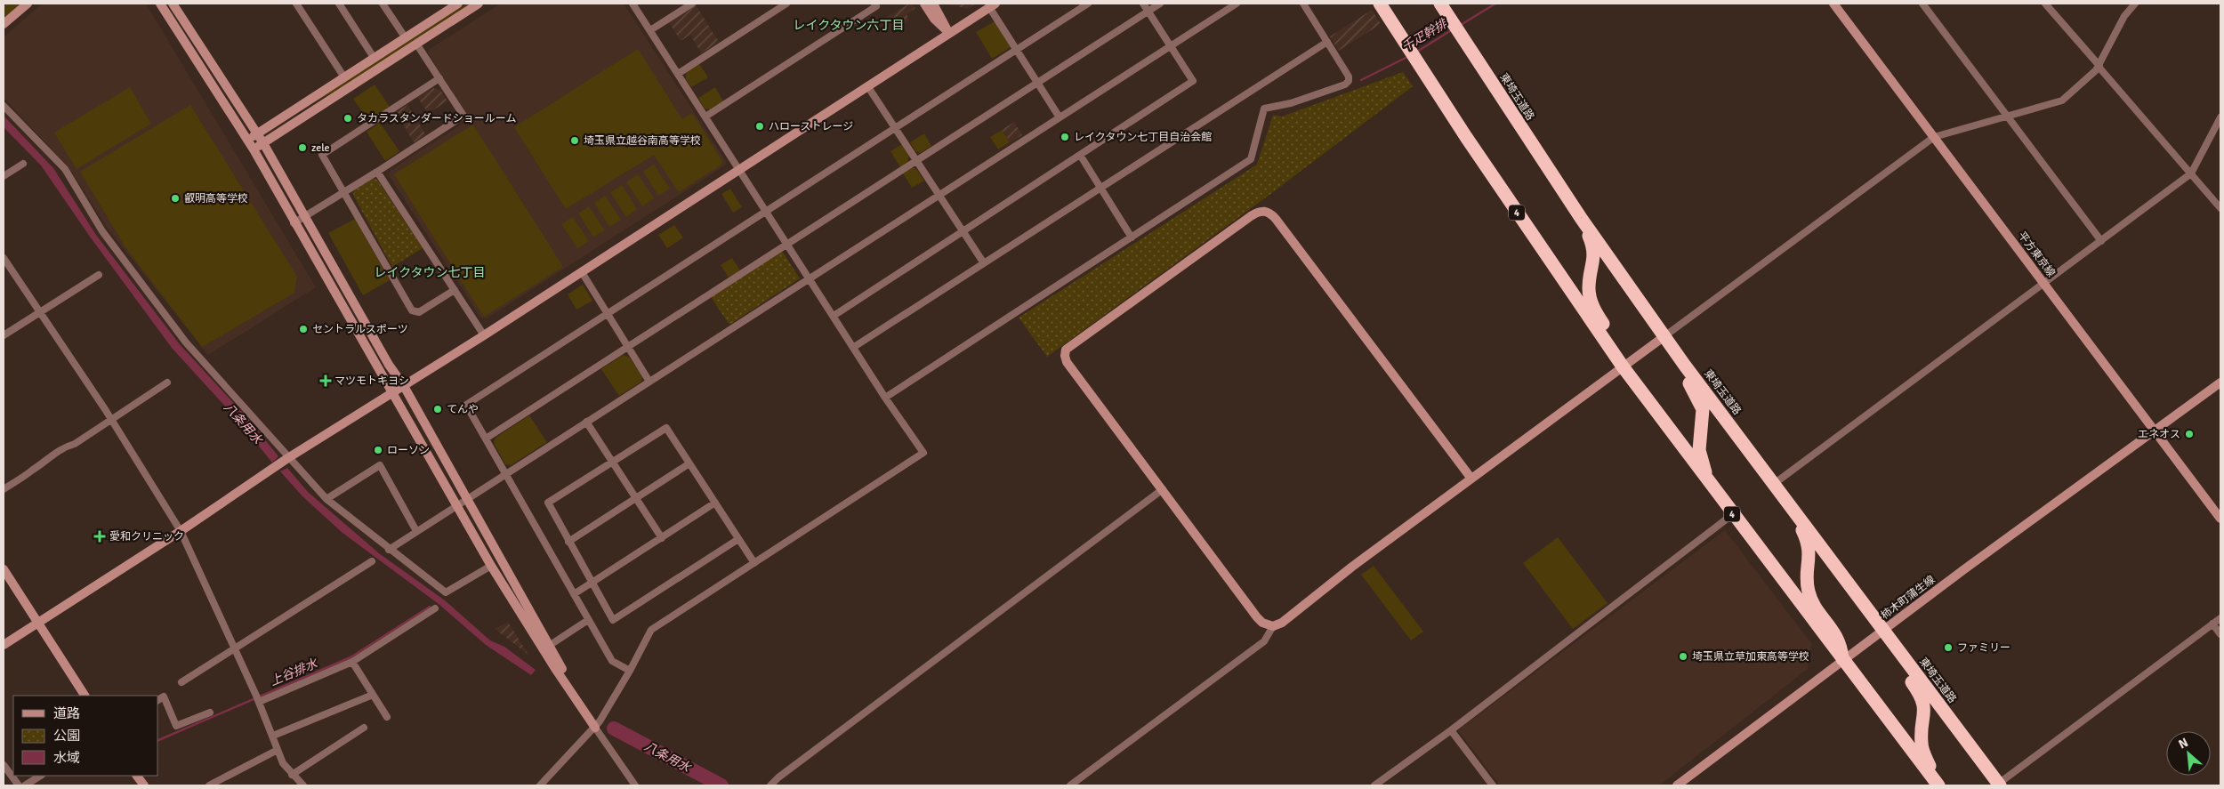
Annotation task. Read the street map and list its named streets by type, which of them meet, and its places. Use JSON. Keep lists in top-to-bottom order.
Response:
{
  "streets": {
    "highway": ["東埼玉道路", "4"],
    "street": ["平方東京線", "柿木町蒲生線"]
  },
  "crossings": [
    ["東埼玉道路", "4"],
    ["東埼玉道路", "柿木町蒲生線"],
    ["4", "柿木町蒲生線"],
    ["平方東京線", "柿木町蒲生線"]
  ],
  "districts": ["レイクタウン六丁目", "レイクタウン七丁目"],
  "water": ["千疋幹排", "八条用水", "上谷排水"],
  "places": {
    "other": [
      "タカラスタンダードショールーム",
      "ハローストレージ",
      "レイクタウン七丁目自治会館",
      "埼玉県立越谷南高等学校",
      "zele",
      "叡明高等学校",
      "セントラルスポーツ",
      "てんや",
      "エネオス",
      "ローソン",
      "ファミリー",
      "埼玉県立草加東高等学校"
    ],
    "health": ["マツモトキヨシ", "愛和クリニック"]
  },
  "legend": ["道路", "公園", "水域"],
  "north": "top left"
}
